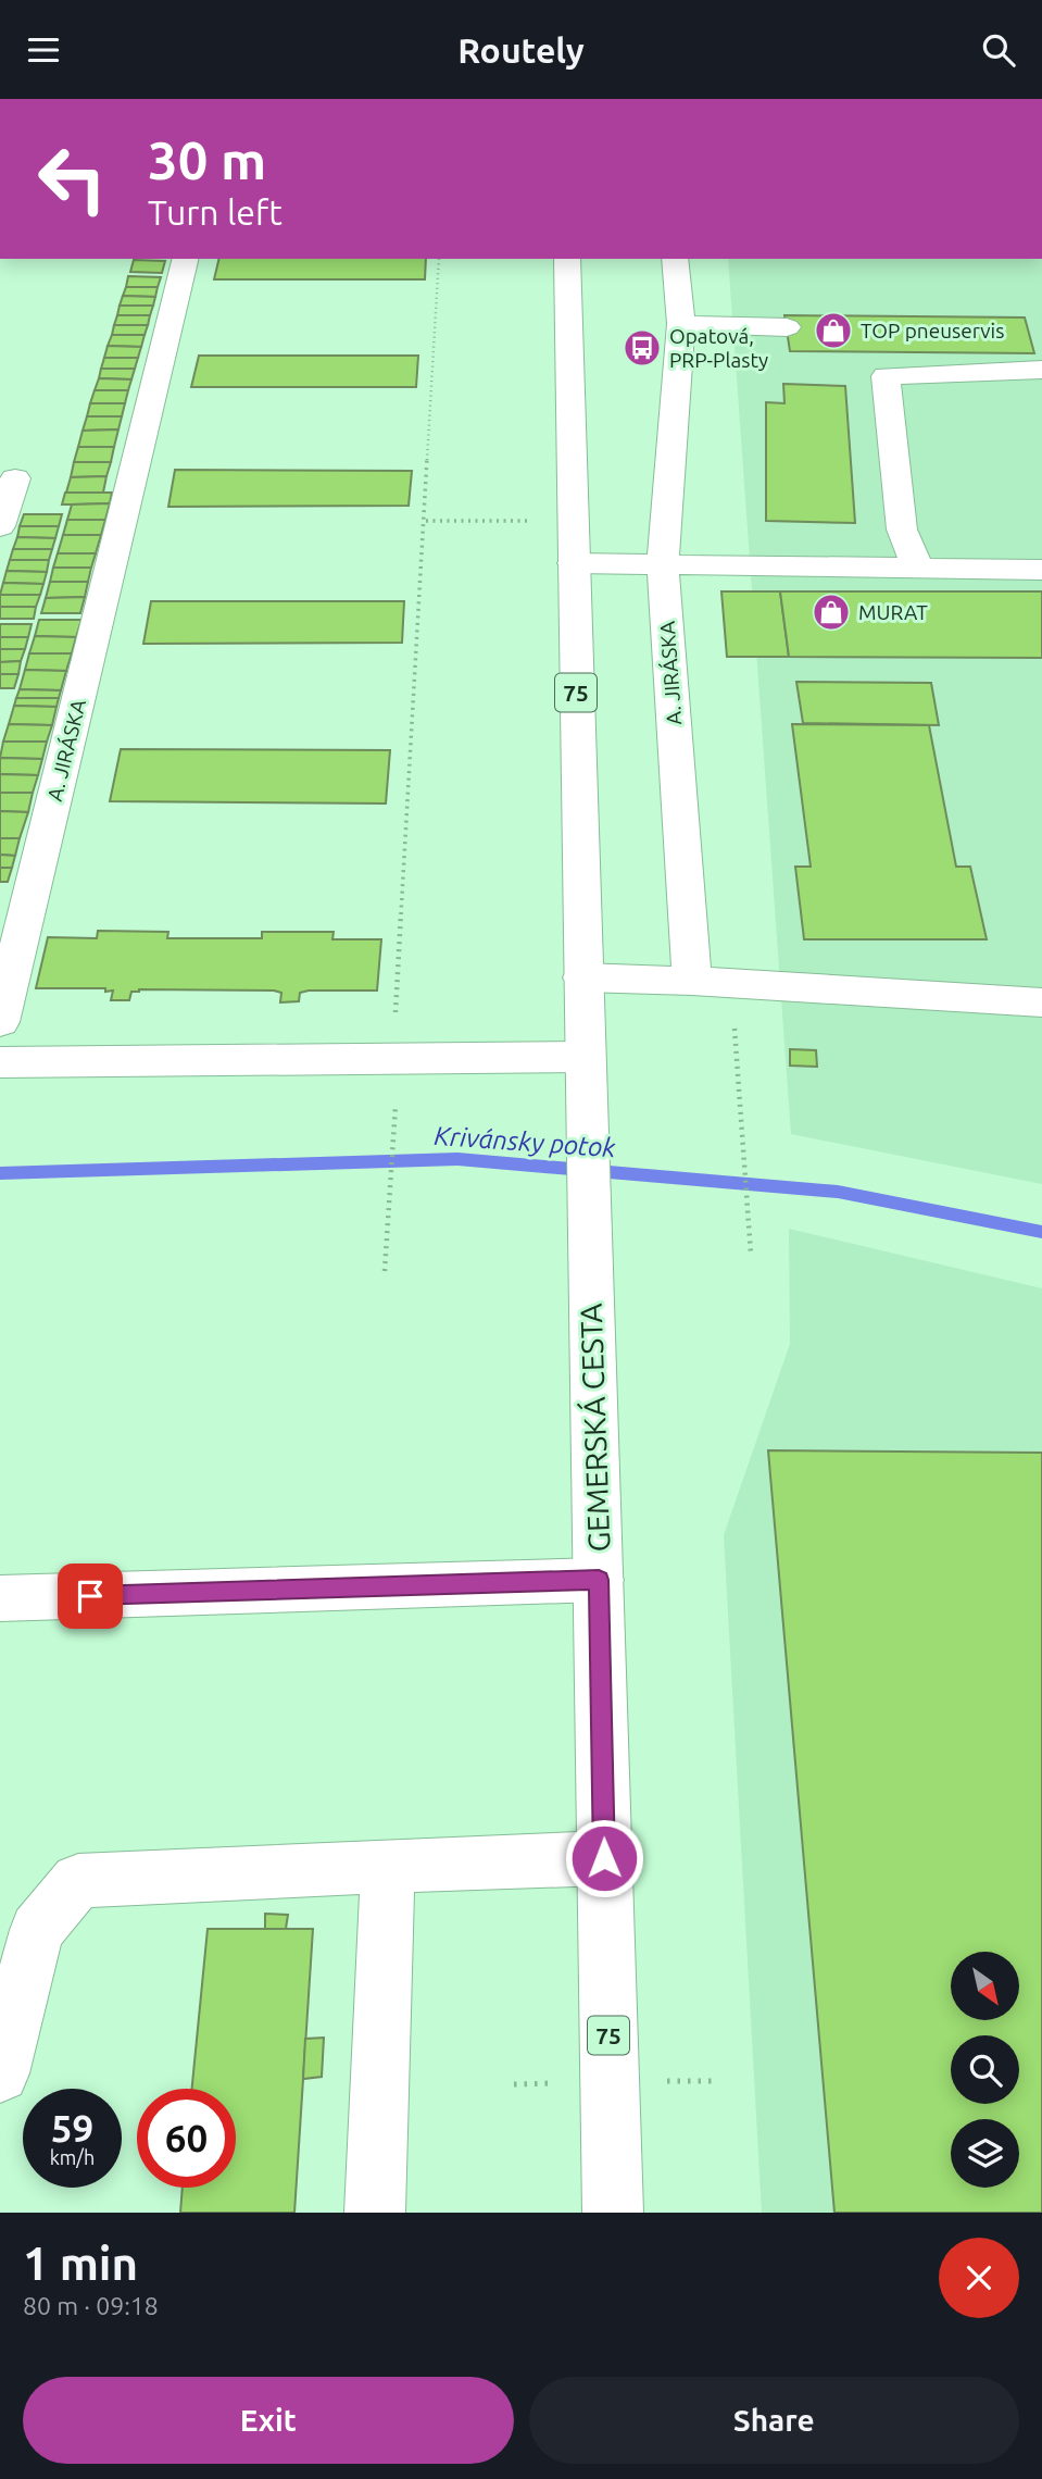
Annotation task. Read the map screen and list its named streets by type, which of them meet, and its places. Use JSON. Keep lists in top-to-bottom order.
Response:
{
  "streets": {
    "street": ["A. JIRÁSKA", "75", "GEMERSKÁ CESTA"]
  },
  "crossings": [
    ["75", "GEMERSKÁ CESTA"]
  ],
  "water": ["Krivánsky potok"],
  "places": {
    "shop": ["TOP pneuservis", "MURAT"],
    "bus stop": ["Opatová, PRP-Plasty"]
  },
  "north": "bottom right",
  "page": {
    "header": "Routely",
    "turn": ["30 m", "Turn left"],
    "speed": "59 km/h",
    "limit": "60",
    "heading": ["1 min", "80 m · 09:18"],
    "buttons": ["Exit", "Share"]
  }
}
